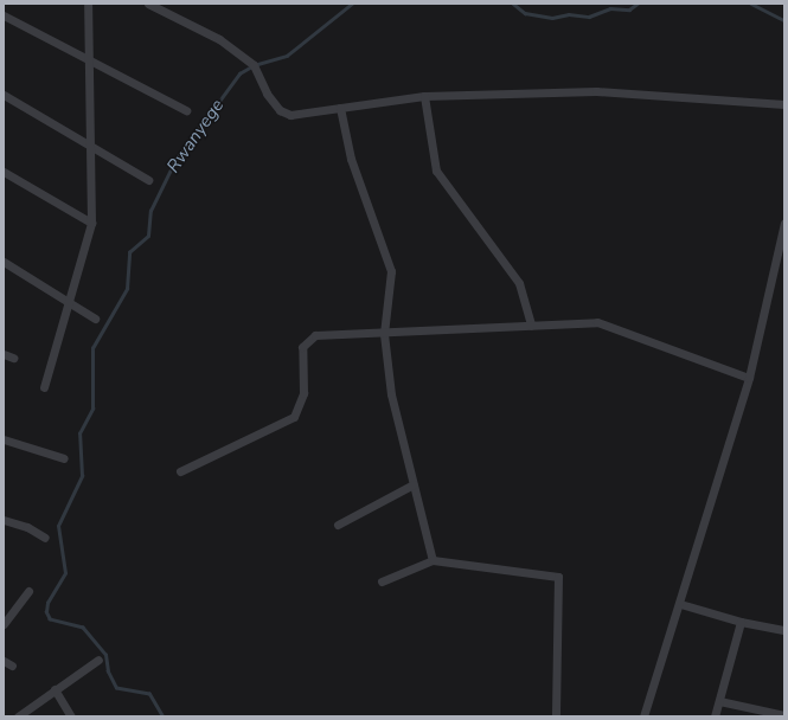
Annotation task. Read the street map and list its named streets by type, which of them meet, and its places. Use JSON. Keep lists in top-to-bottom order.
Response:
{
  "water": ["Rwanyege"]
}
